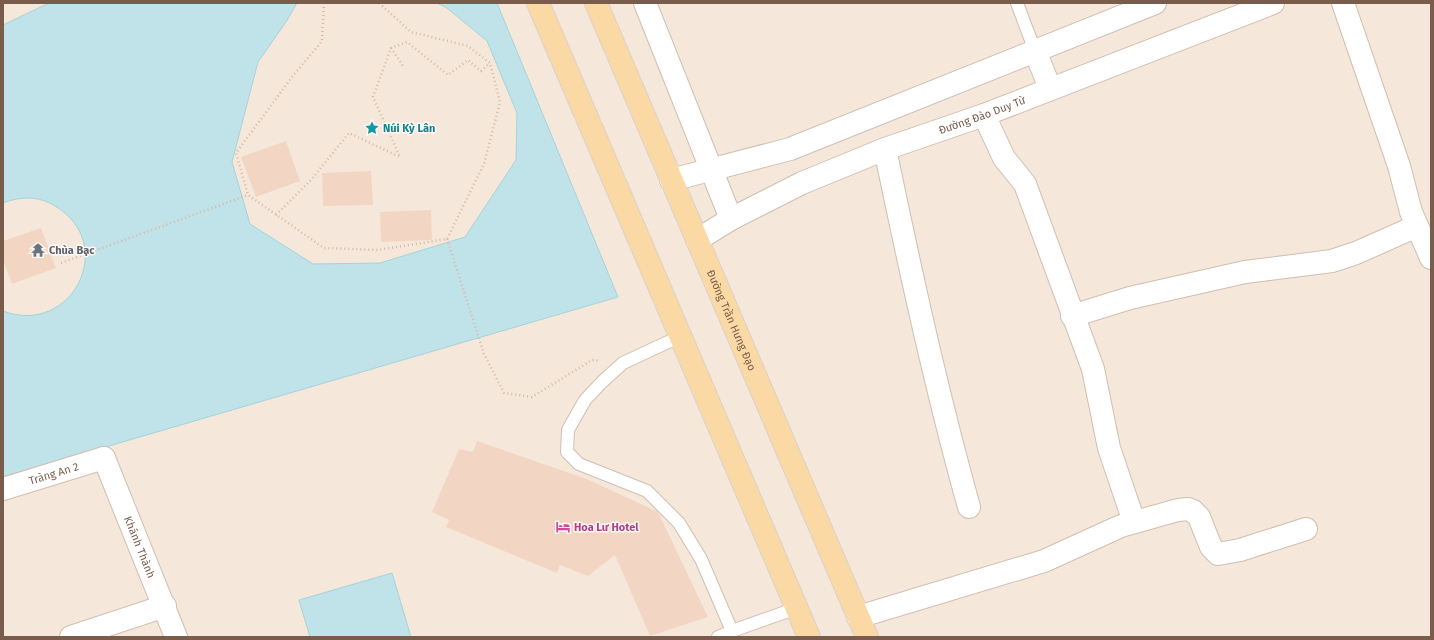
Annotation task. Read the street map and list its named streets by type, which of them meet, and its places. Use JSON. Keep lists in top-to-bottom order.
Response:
{
  "streets": {
    "main road": ["Đường Trần Hưng Đạo"],
    "street": ["Đường Đào Duy Từ", "Tràng An 2", "Khánh Thành"]
  },
  "crossings": [
    ["Đường Đào Duy Từ", "Đường Trần Hưng Đạo"],
    ["Tràng An 2", "Khánh Thành"]
  ],
  "places": {
    "place": ["Núi Kỳ Lân"],
    "temple": ["Chùa Bạc"],
    "hotel": ["Hoa Lư Hotel"]
  }
}
